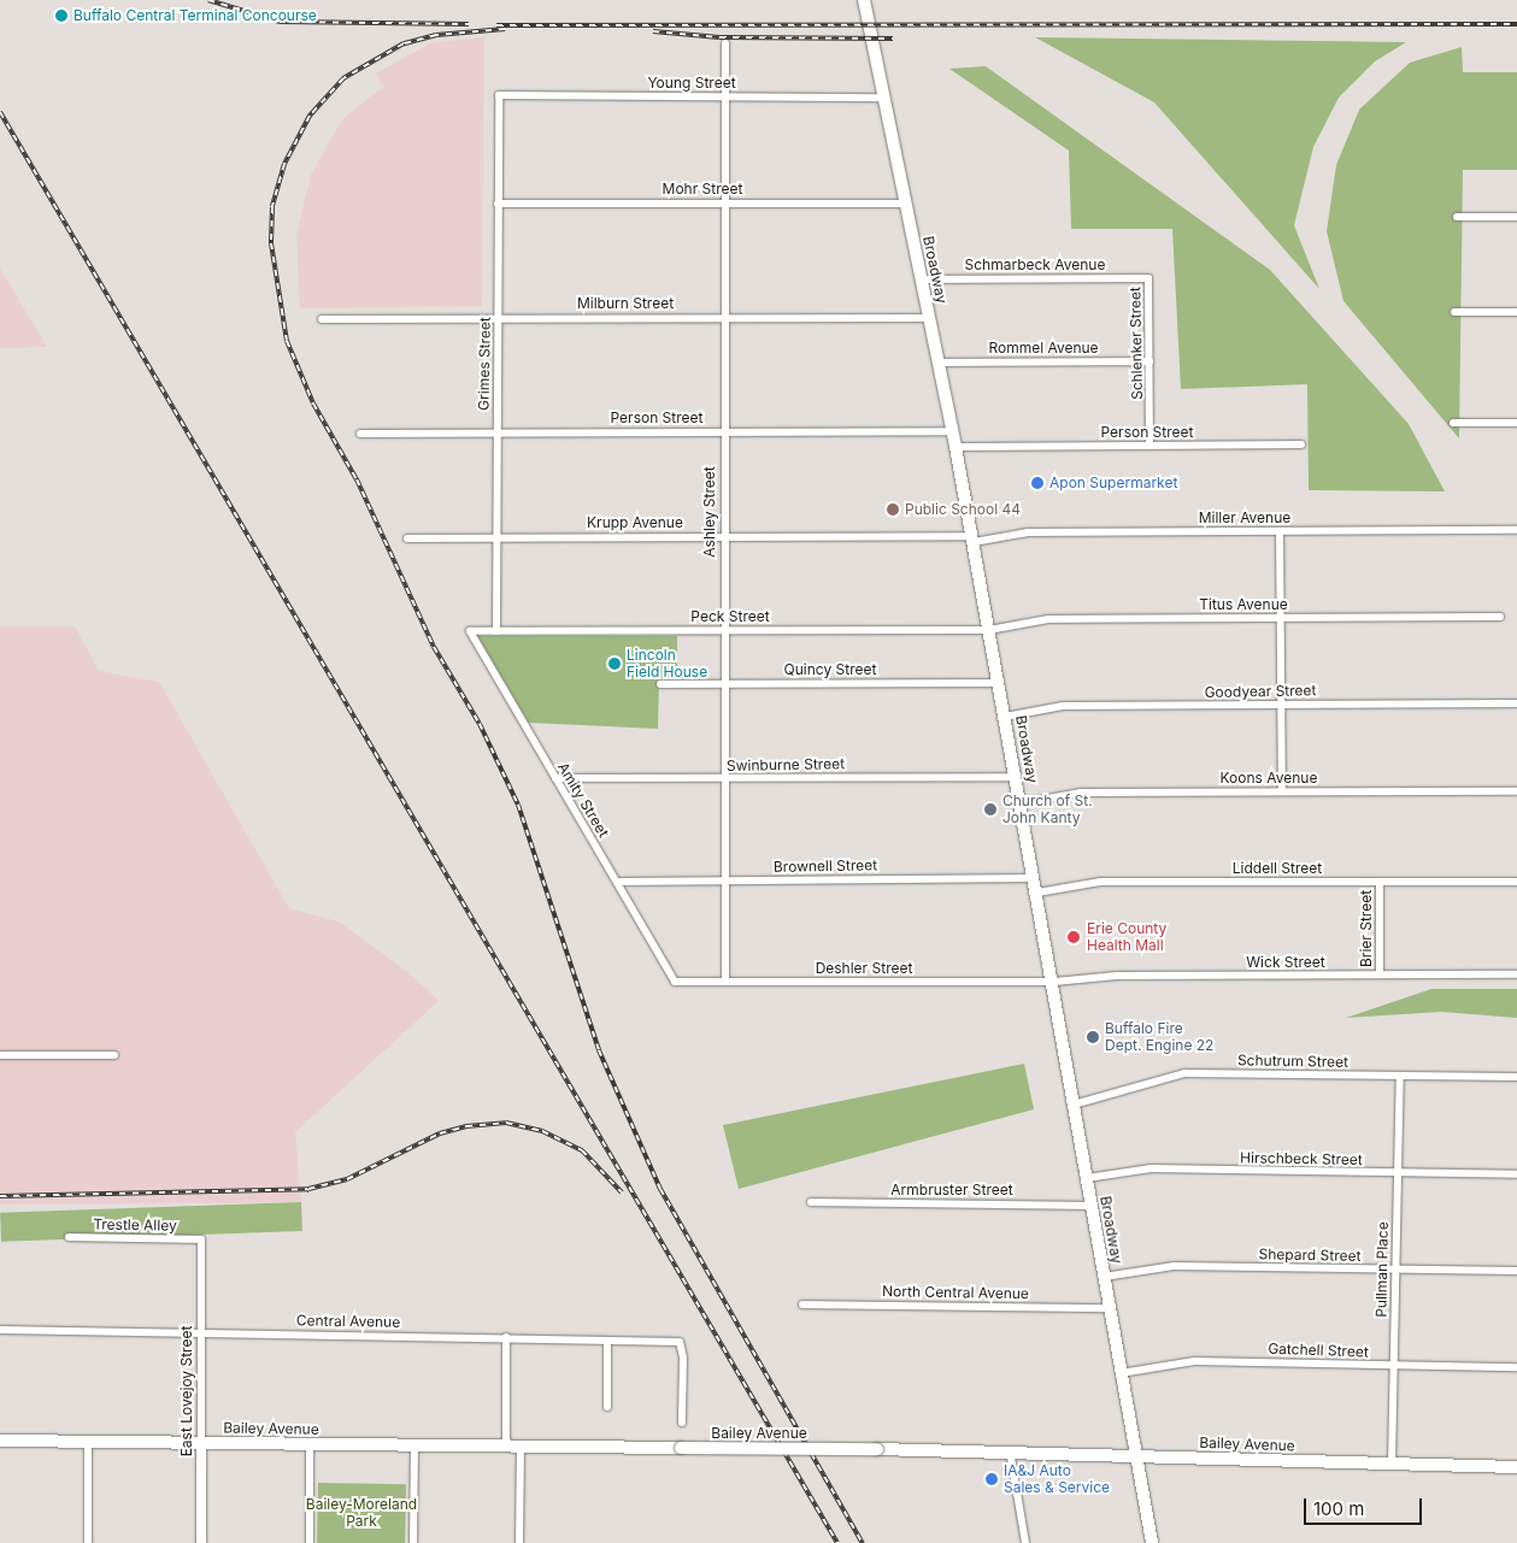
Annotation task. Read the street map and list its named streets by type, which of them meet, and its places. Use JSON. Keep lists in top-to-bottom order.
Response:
{
  "streets": {
    "main road": ["Broadway", "Bailey Avenue"],
    "street": [
      "Young Street",
      "Mohr Street",
      "Schmarbeck Avenue",
      "Milburn Street",
      "Schlenker Street",
      "Rommel Avenue",
      "Grimes Street",
      "Person Street",
      "Ashley Street",
      "Miller Avenue",
      "Krupp Avenue",
      "Titus Avenue",
      "Peck Street",
      "Quincy Street",
      "Goodyear Street",
      "Swinburne Street",
      "Koons Avenue",
      "Amity Street",
      "Brownell Street",
      "Liddell Street",
      "Brier Street",
      "Wick Street",
      "Deshler Street",
      "Schutrum Street",
      "Hirschbeck Street",
      "Armbruster Street",
      "Trestle Alley",
      "Shepard Street",
      "Pullman Place",
      "North Central Avenue",
      "Central Avenue",
      "Gatchell Street",
      "East Lovejoy Street"
    ]
  },
  "crossings": [
    ["Young Street", "Broadway"],
    ["Young Street", "Grimes Street"],
    ["Young Street", "Ashley Street"],
    ["Mohr Street", "Broadway"],
    ["Mohr Street", "Grimes Street"],
    ["Mohr Street", "Ashley Street"],
    ["Schmarbeck Avenue", "Broadway"],
    ["Schmarbeck Avenue", "Schlenker Street"],
    ["Broadway", "Milburn Street"],
    ["Broadway", "Rommel Avenue"],
    ["Broadway", "Person Street"],
    ["Broadway", "Miller Avenue"],
    ["Broadway", "Krupp Avenue"],
    ["Broadway", "Titus Avenue"],
    ["Broadway", "Peck Street"],
    ["Broadway", "Quincy Street"],
    ["Broadway", "Goodyear Street"],
    ["Broadway", "Swinburne Street"],
    ["Broadway", "Koons Avenue"],
    ["Broadway", "Brownell Street"],
    ["Broadway", "Liddell Street"],
    ["Broadway", "Wick Street"],
    ["Broadway", "Deshler Street"],
    ["Broadway", "Schutrum Street"],
    ["Broadway", "Hirschbeck Street"],
    ["Broadway", "Armbruster Street"],
    ["Broadway", "Shepard Street"],
    ["Broadway", "North Central Avenue"],
    ["Broadway", "Gatchell Street"],
    ["Broadway", "Bailey Avenue"],
    ["Milburn Street", "Grimes Street"],
    ["Milburn Street", "Ashley Street"],
    ["Schlenker Street", "Rommel Avenue"],
    ["Schlenker Street", "Person Street"],
    ["Grimes Street", "Person Street"],
    ["Grimes Street", "Krupp Avenue"],
    ["Grimes Street", "Peck Street"],
    ["Person Street", "Ashley Street"],
    ["Ashley Street", "Krupp Avenue"],
    ["Ashley Street", "Peck Street"],
    ["Ashley Street", "Quincy Street"],
    ["Ashley Street", "Swinburne Street"],
    ["Ashley Street", "Brownell Street"],
    ["Ashley Street", "Deshler Street"],
    ["Miller Avenue", "Krupp Avenue"],
    ["Titus Avenue", "Peck Street"],
    ["Peck Street", "Amity Street"],
    ["Swinburne Street", "Amity Street"],
    ["Amity Street", "Brownell Street"],
    ["Amity Street", "Deshler Street"],
    ["Liddell Street", "Brier Street"],
    ["Brier Street", "Wick Street"],
    ["Wick Street", "Deshler Street"],
    ["Schutrum Street", "Pullman Place"],
    ["Hirschbeck Street", "Pullman Place"],
    ["Trestle Alley", "East Lovejoy Street"],
    ["Shepard Street", "Pullman Place"],
    ["Pullman Place", "Gatchell Street"],
    ["Pullman Place", "Bailey Avenue"],
    ["Central Avenue", "East Lovejoy Street"],
    ["East Lovejoy Street", "Bailey Avenue"]
  ],
  "parks": ["Bailey-Moreland Park"],
  "places": [
    "Buffalo Central Terminal Concourse",
    "Apon Supermarket",
    "Public School 44",
    "Lincoln Field House",
    "Church of St. John Kanty",
    "Erie County Health Mall",
    "Buffalo Fire Dept. Engine 22",
    "IA&J Auto Sales & Service"
  ],
  "scale_bar": "100 m"
}
